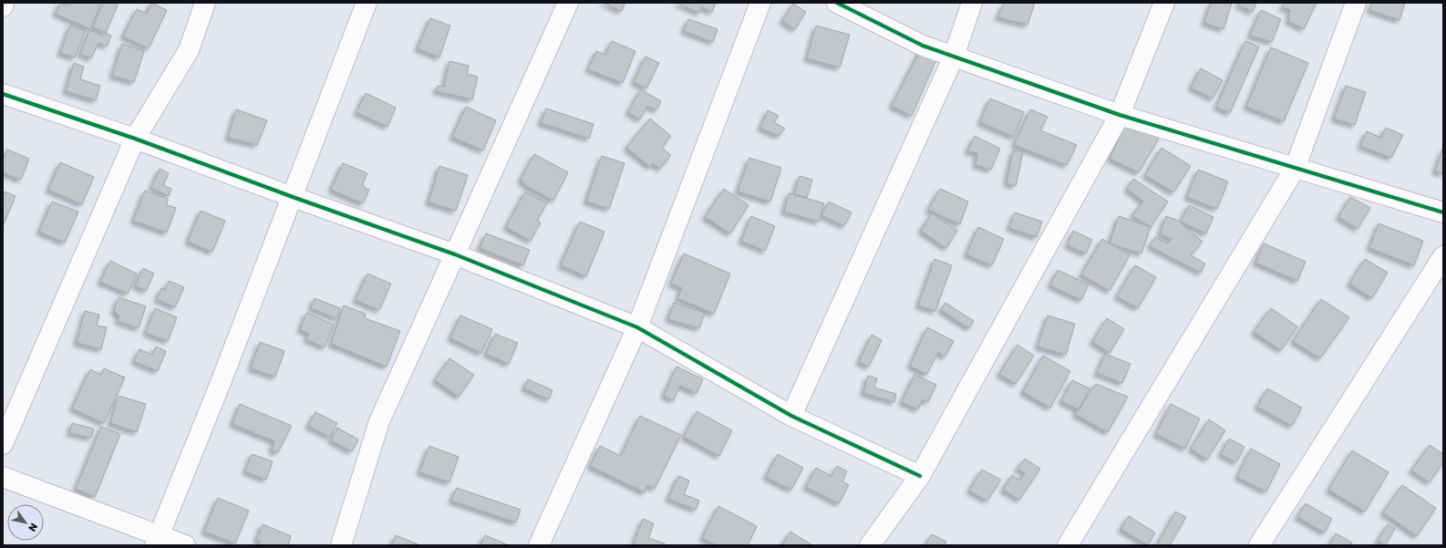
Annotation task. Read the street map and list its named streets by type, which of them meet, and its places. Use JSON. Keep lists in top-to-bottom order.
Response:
{
  "north": "bottom right"
}
